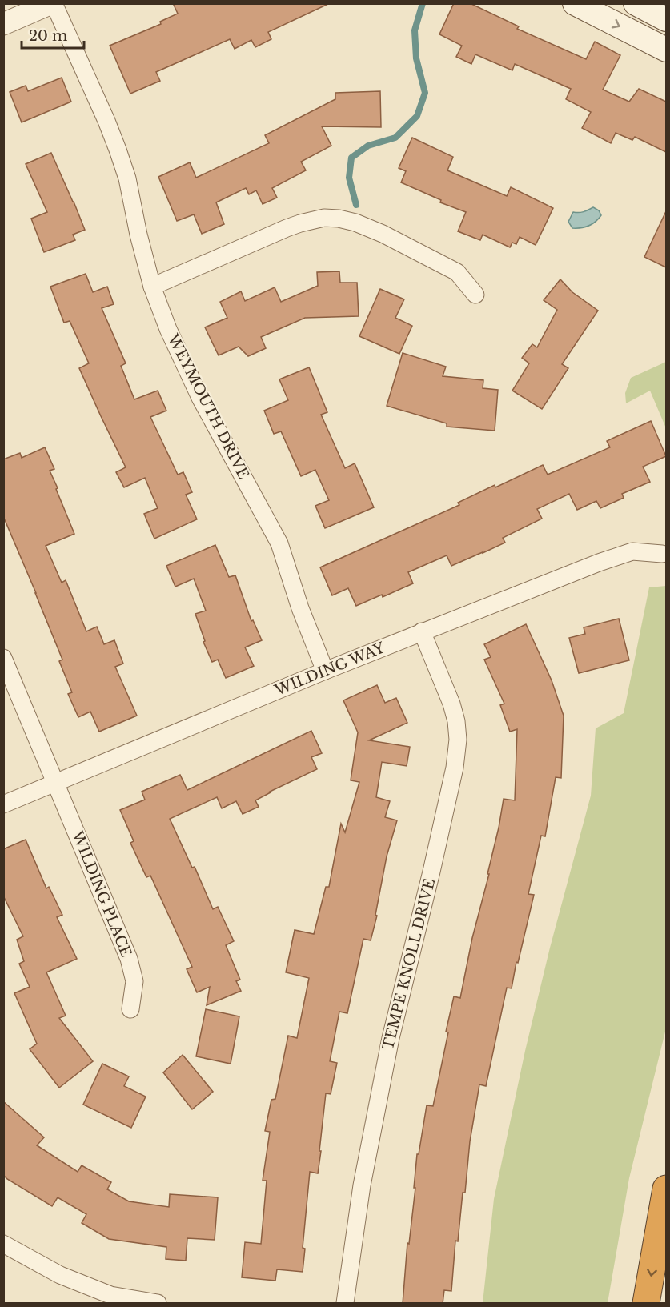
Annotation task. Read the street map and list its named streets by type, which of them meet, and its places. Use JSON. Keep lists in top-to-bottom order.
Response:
{
  "streets": {
    "street": [
      "WEYMOUTH DRIVE",
      "WILDING WAY",
      "WILDING PLACE",
      "TEMPE KNOLL DRIVE"
    ]
  },
  "crossings": [
    ["WEYMOUTH DRIVE", "WILDING WAY"],
    ["WILDING WAY", "WILDING PLACE"],
    ["WILDING WAY", "TEMPE KNOLL DRIVE"]
  ],
  "scale_bar": "20 m"
}
